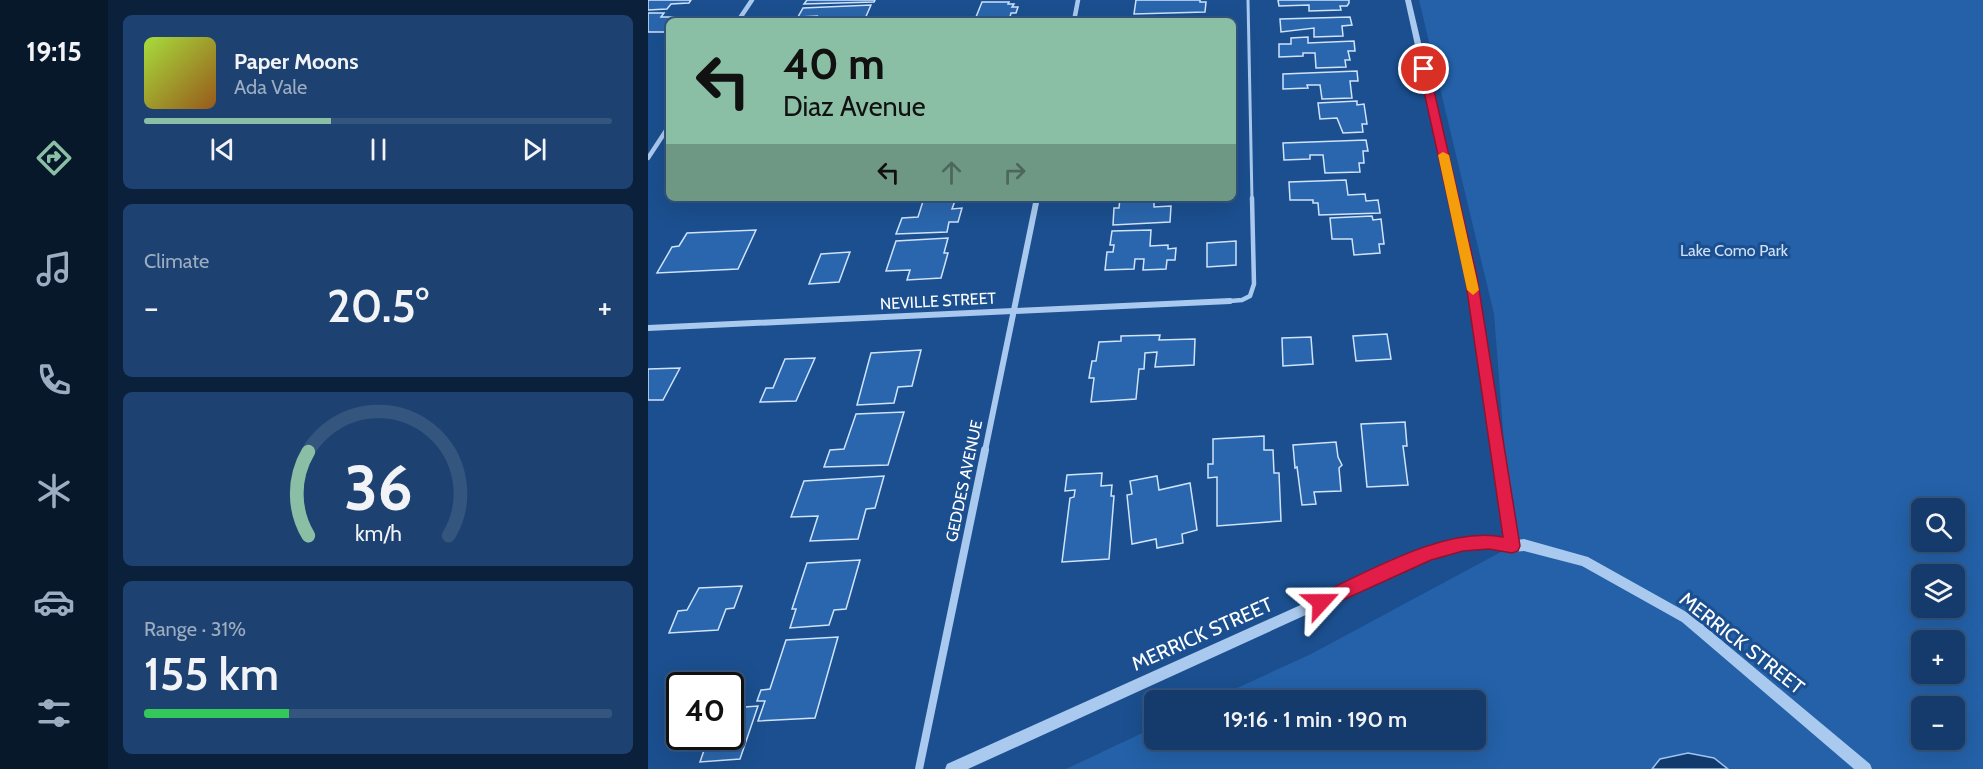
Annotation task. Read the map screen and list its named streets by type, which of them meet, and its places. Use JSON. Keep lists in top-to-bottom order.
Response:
{
  "streets": {
    "street": ["NEVILLE STREET", "GEDDES AVENUE", "MERRICK STREET"]
  },
  "crossings": [
    ["NEVILLE STREET", "GEDDES AVENUE"]
  ],
  "parks": ["Lake Como Park"],
  "page": {
    "tabs": "19:15",
    "turn": ["40 m", "Diaz Avenue"],
    "song": ["Paper Moons", "Ada Vale"],
    "tile": [
      "Climate",
      ["Range · 31%", "155 km"]
    ],
    "heat": ["−", "20.5°", "+"],
    "map_buttons": ["+", "−"],
    "limit": "40",
    "trip": "19:16 · 1 min · 190 m",
    "gauge": ["36", "km/h"]
  }
}
